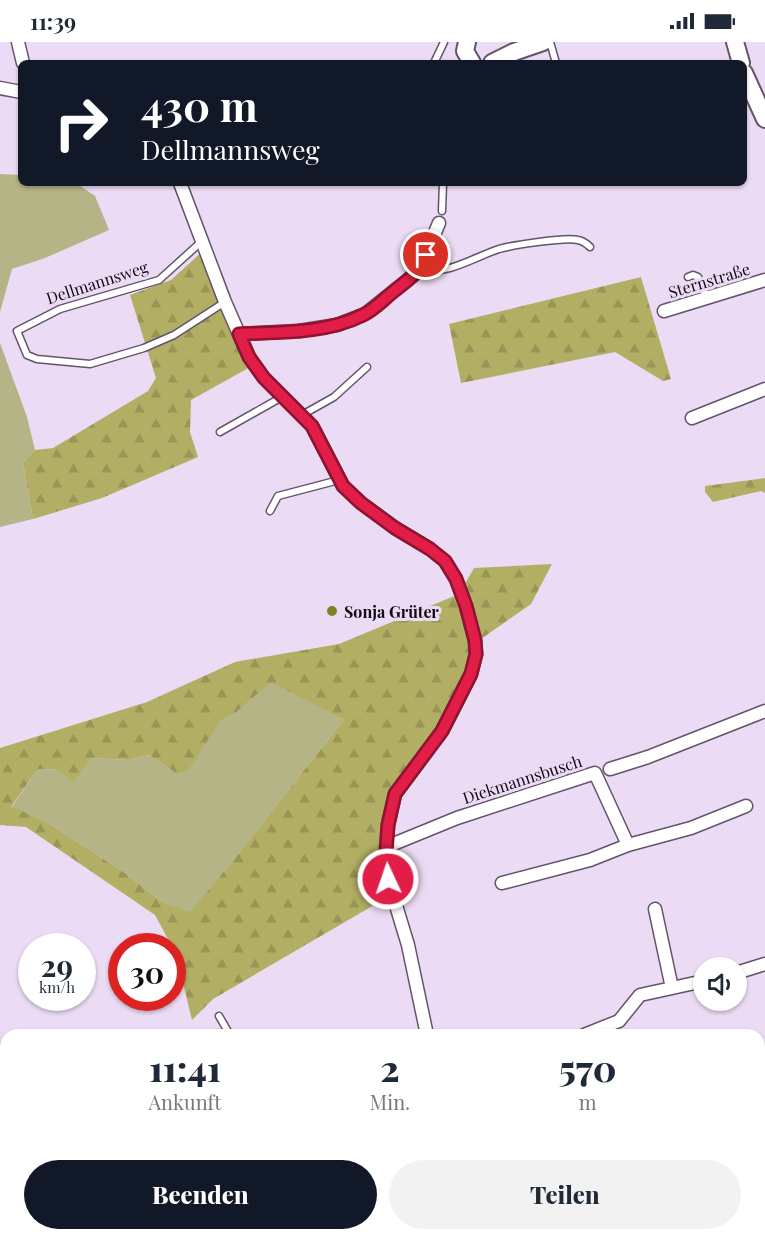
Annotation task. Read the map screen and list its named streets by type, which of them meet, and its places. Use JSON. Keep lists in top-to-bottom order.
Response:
{
  "streets": {
    "street": ["Sternstraße", "Diekmannsbusch"],
    "lane": ["Dellmannsweg"]
  },
  "places": ["Sonja Grüter"],
  "page": {
    "status": "11:39",
    "turn": ["430 m", "Dellmannsweg"],
    "speed": "29 km/h",
    "limit": "30",
    "eta": [
      "11:41",
      "Ankunft",
      "2",
      "Min.",
      "570",
      "m"
    ],
    "buttons": ["Beenden", "Teilen"]
  }
}
